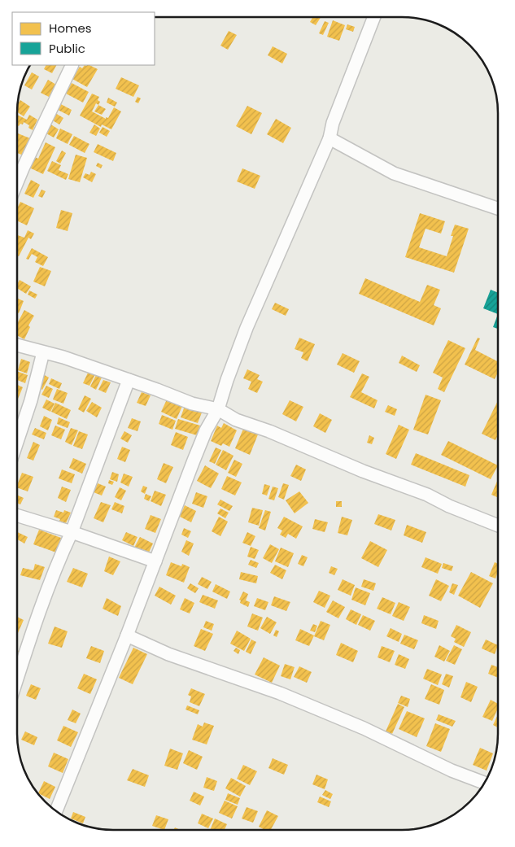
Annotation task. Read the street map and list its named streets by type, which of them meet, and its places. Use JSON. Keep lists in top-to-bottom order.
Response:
{
  "legend": ["Homes", "Public"]
}
